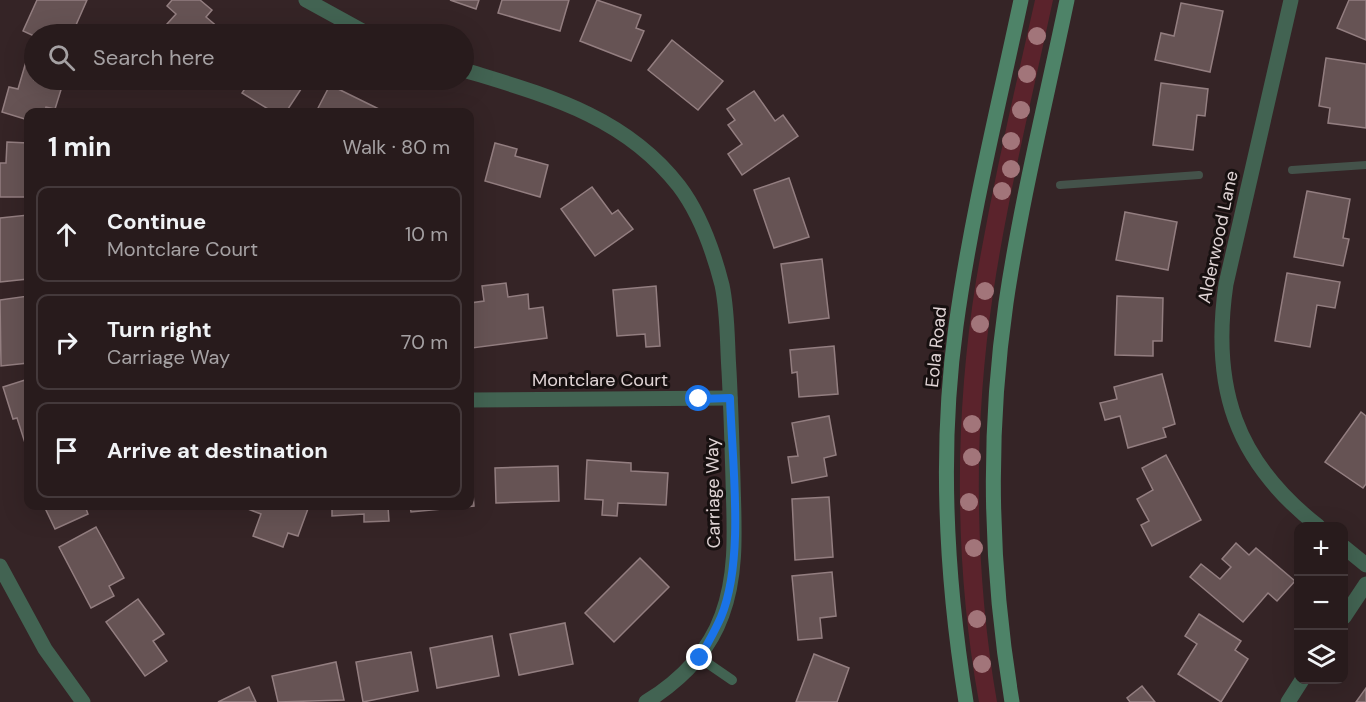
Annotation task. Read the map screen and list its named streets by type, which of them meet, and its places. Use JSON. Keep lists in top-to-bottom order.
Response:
{
  "streets": {
    "main road": ["Eola Road"],
    "street": ["Alderwood Lane", "Montclare Court", "Carriage Way"]
  },
  "crossings": [
    ["Montclare Court", "Carriage Way"]
  ],
  "page": {
    "search": "Search here",
    "heading": ["1 min", "Walk · 80 m"],
    "list": [
      ["Continue", "Montclare Court", "10 m"],
      ["Turn right", "Carriage Way", "70 m"],
      "Arrive at destination"
    ],
    "map_buttons": ["+", "−"]
  }
}
